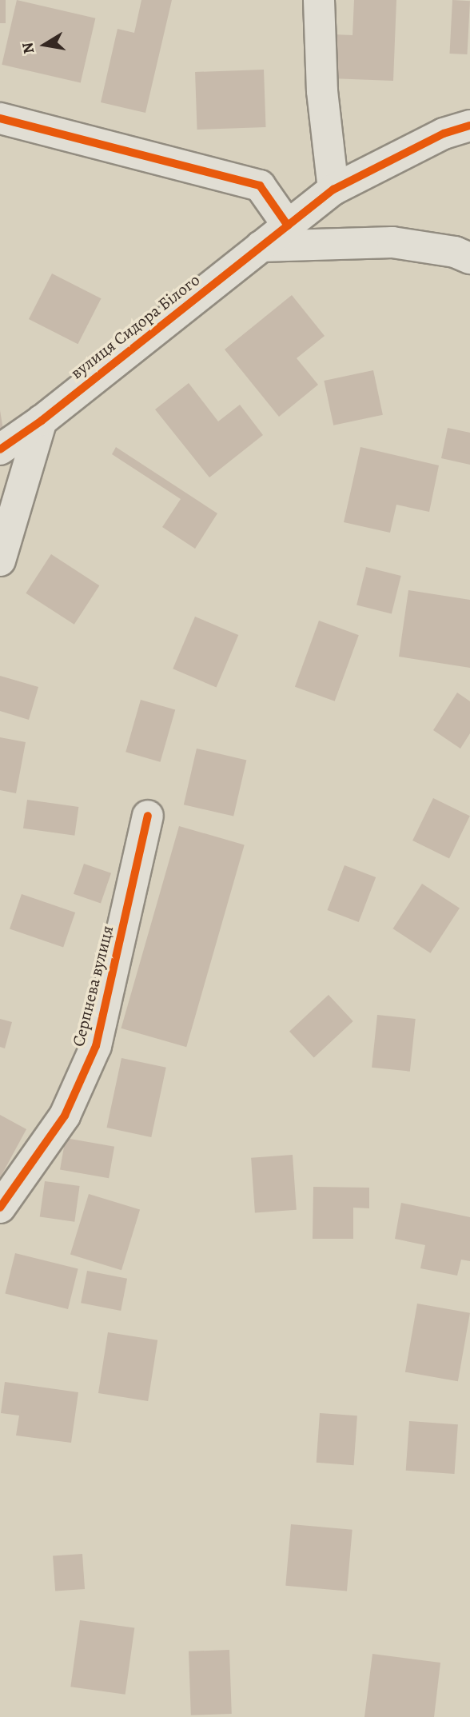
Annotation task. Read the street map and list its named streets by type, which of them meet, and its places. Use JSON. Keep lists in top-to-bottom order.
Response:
{
  "streets": {
    "street": ["вулиця Сидора Білого", "Серпнева вулиця"]
  },
  "north": "left"
}
